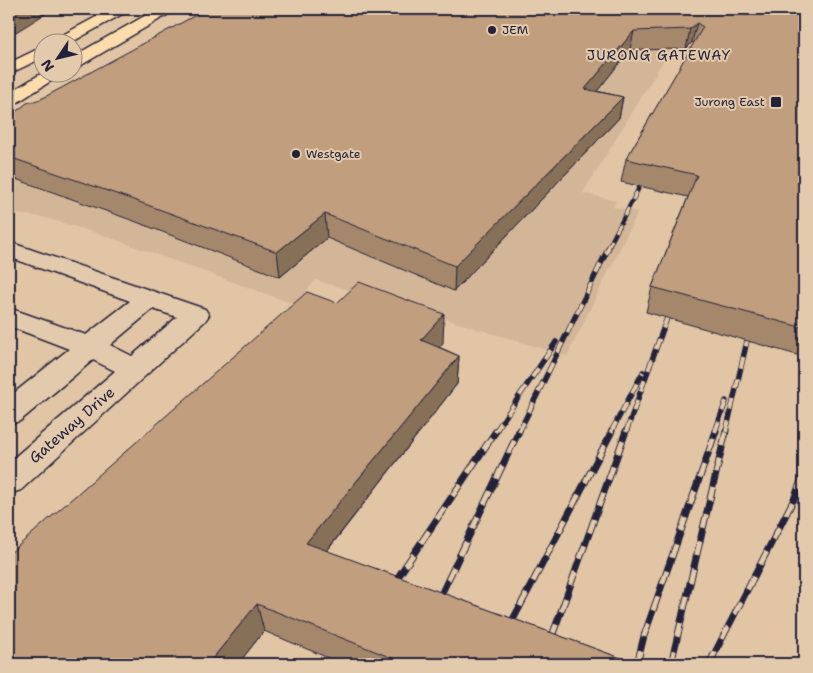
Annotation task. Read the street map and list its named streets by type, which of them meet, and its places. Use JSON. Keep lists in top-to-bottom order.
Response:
{
  "streets": {
    "street": ["Gateway Drive"]
  },
  "districts": ["JURONG GATEWAY"],
  "places": {
    "other": ["JEM", "Westgate"],
    "transit": ["Jurong East"]
  },
  "north": "bottom left"
}
